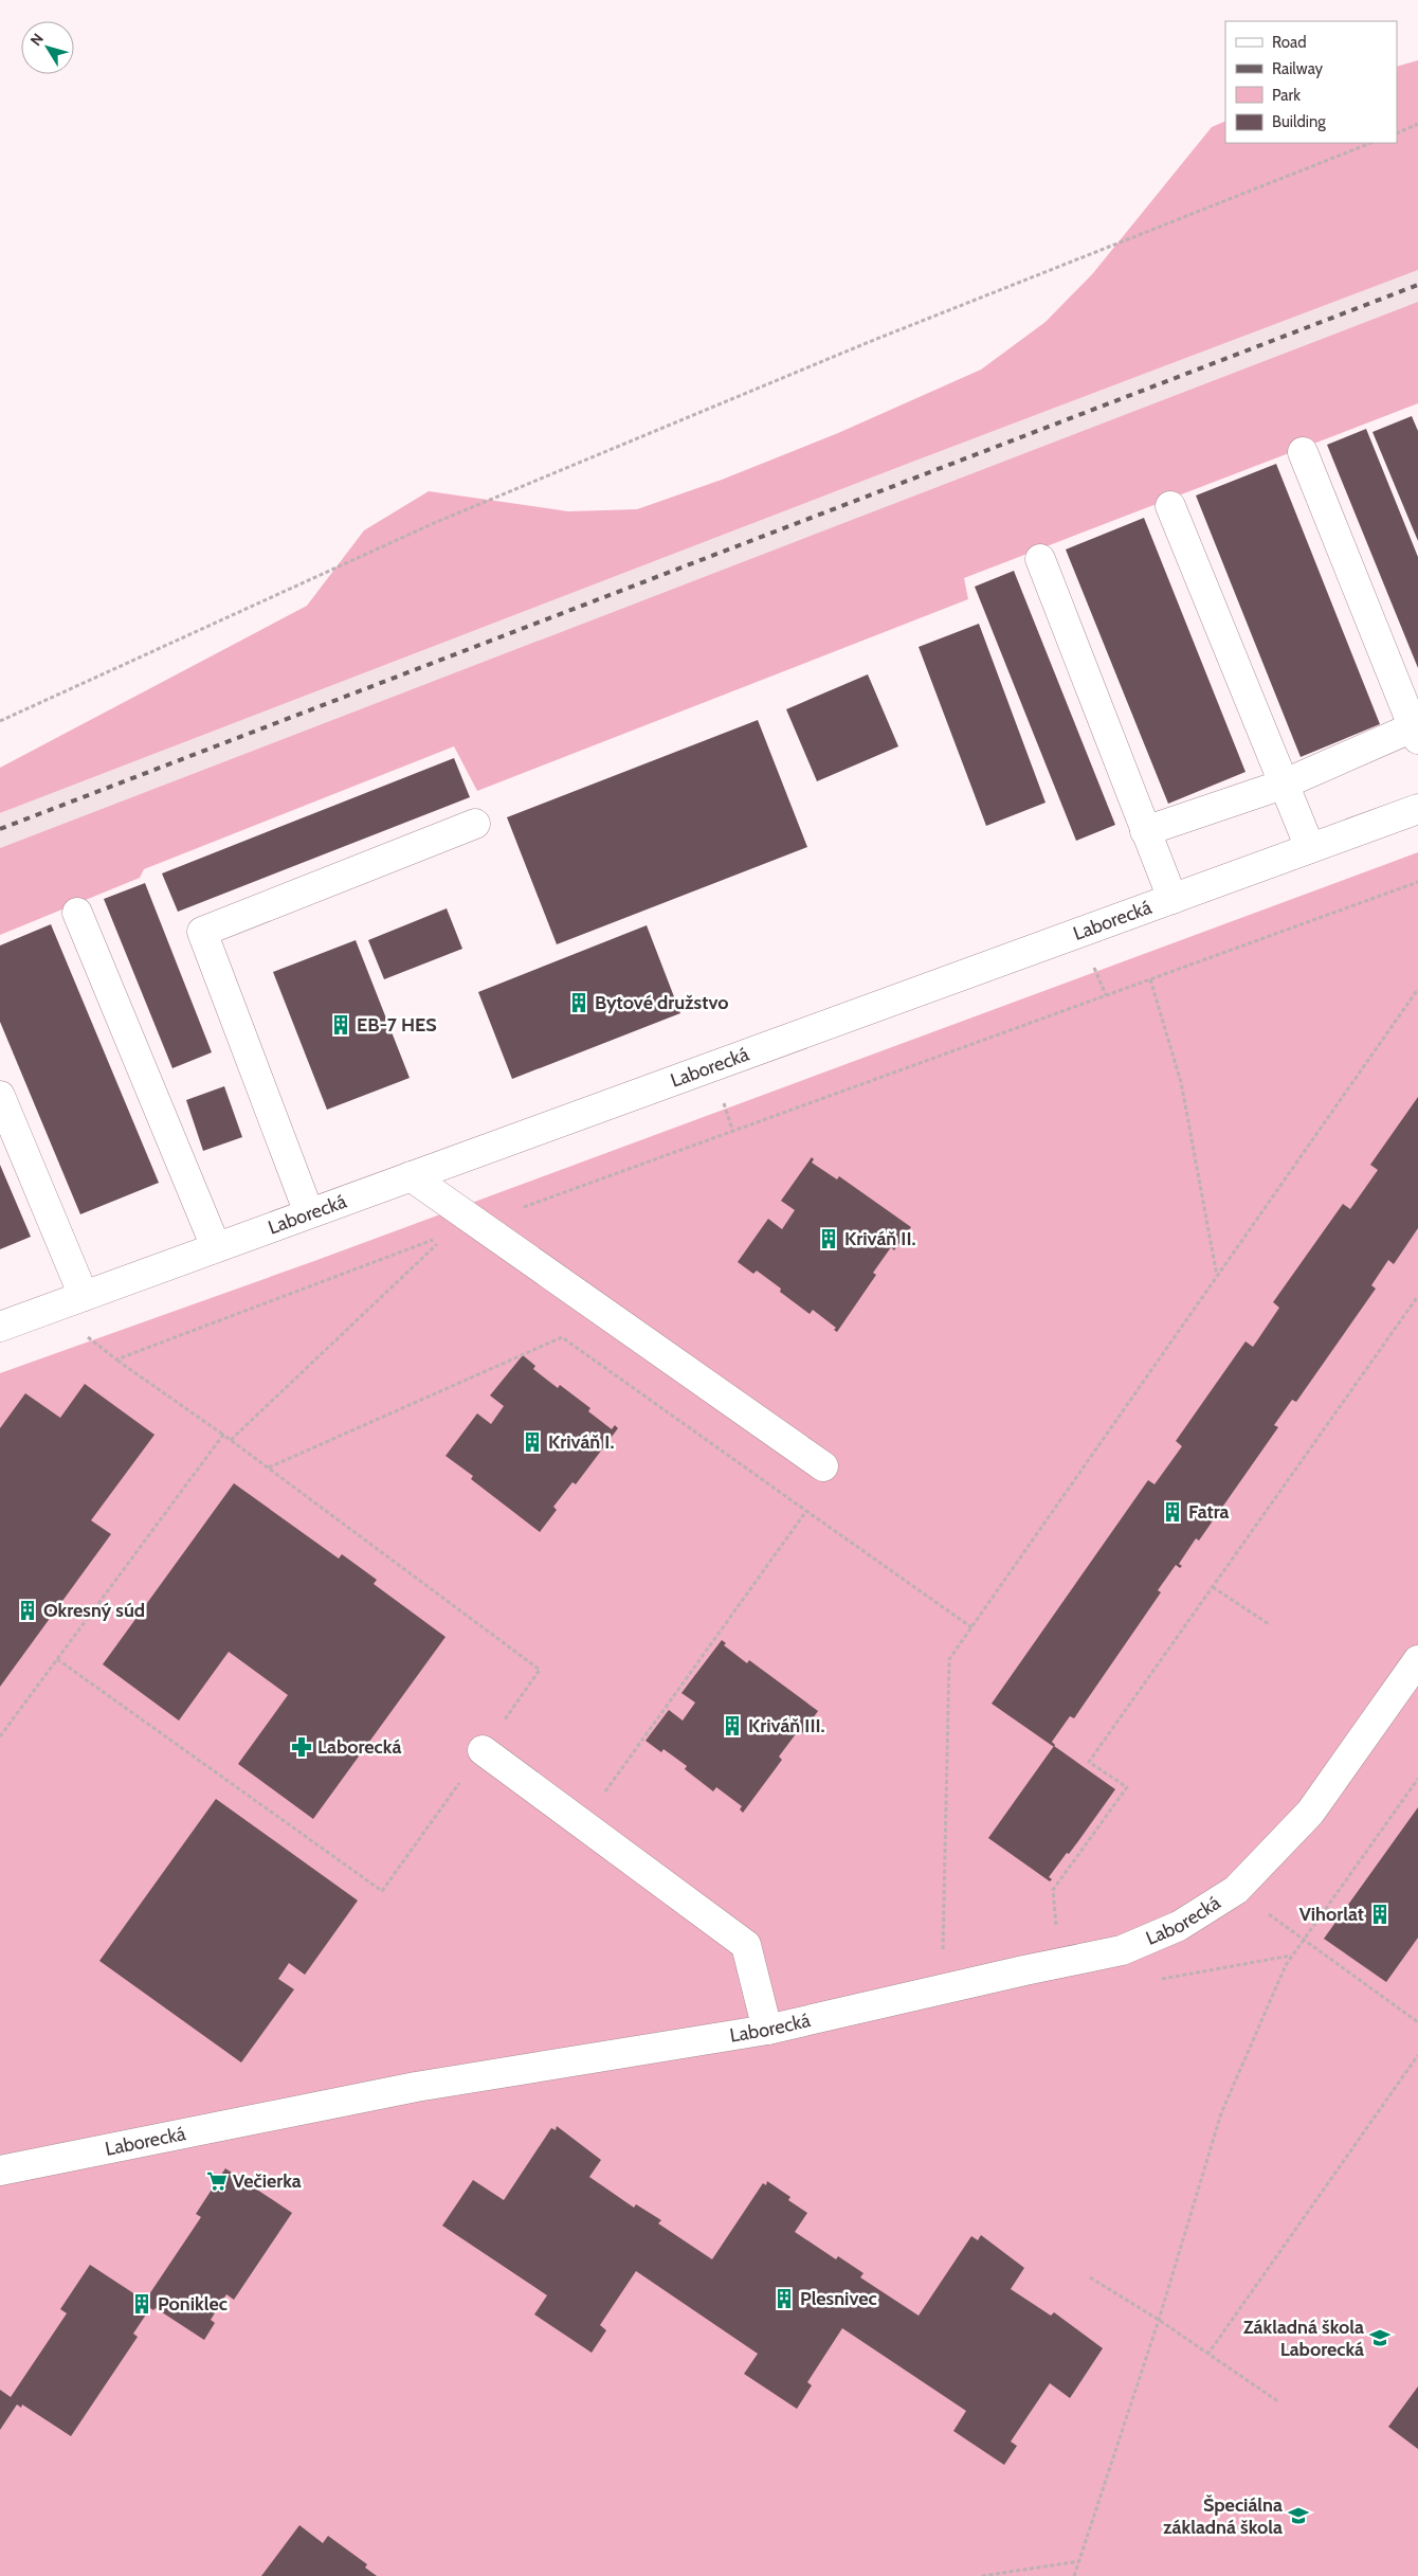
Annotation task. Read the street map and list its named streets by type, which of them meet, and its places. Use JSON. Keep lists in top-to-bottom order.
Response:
{
  "streets": {
    "street": ["Laborecká"]
  },
  "places": {
    "building": [
      "Bytové družstvo",
      "EB-7 HES",
      "Kriváň II.",
      "Kriváň I.",
      "Fatra",
      "Okresný súd",
      "Kriváň III.",
      "Vihorlat",
      "Plesnivec",
      "Poniklec"
    ],
    "pharmacy": ["Laborecká"],
    "supermarket": ["Večierka"],
    "school or university": ["Základná škola Laborecká", "Špeciálna základná škola"]
  },
  "legend": [
    "Road",
    "Railway",
    "Park",
    "Building"
  ],
  "north": "top left"
}
